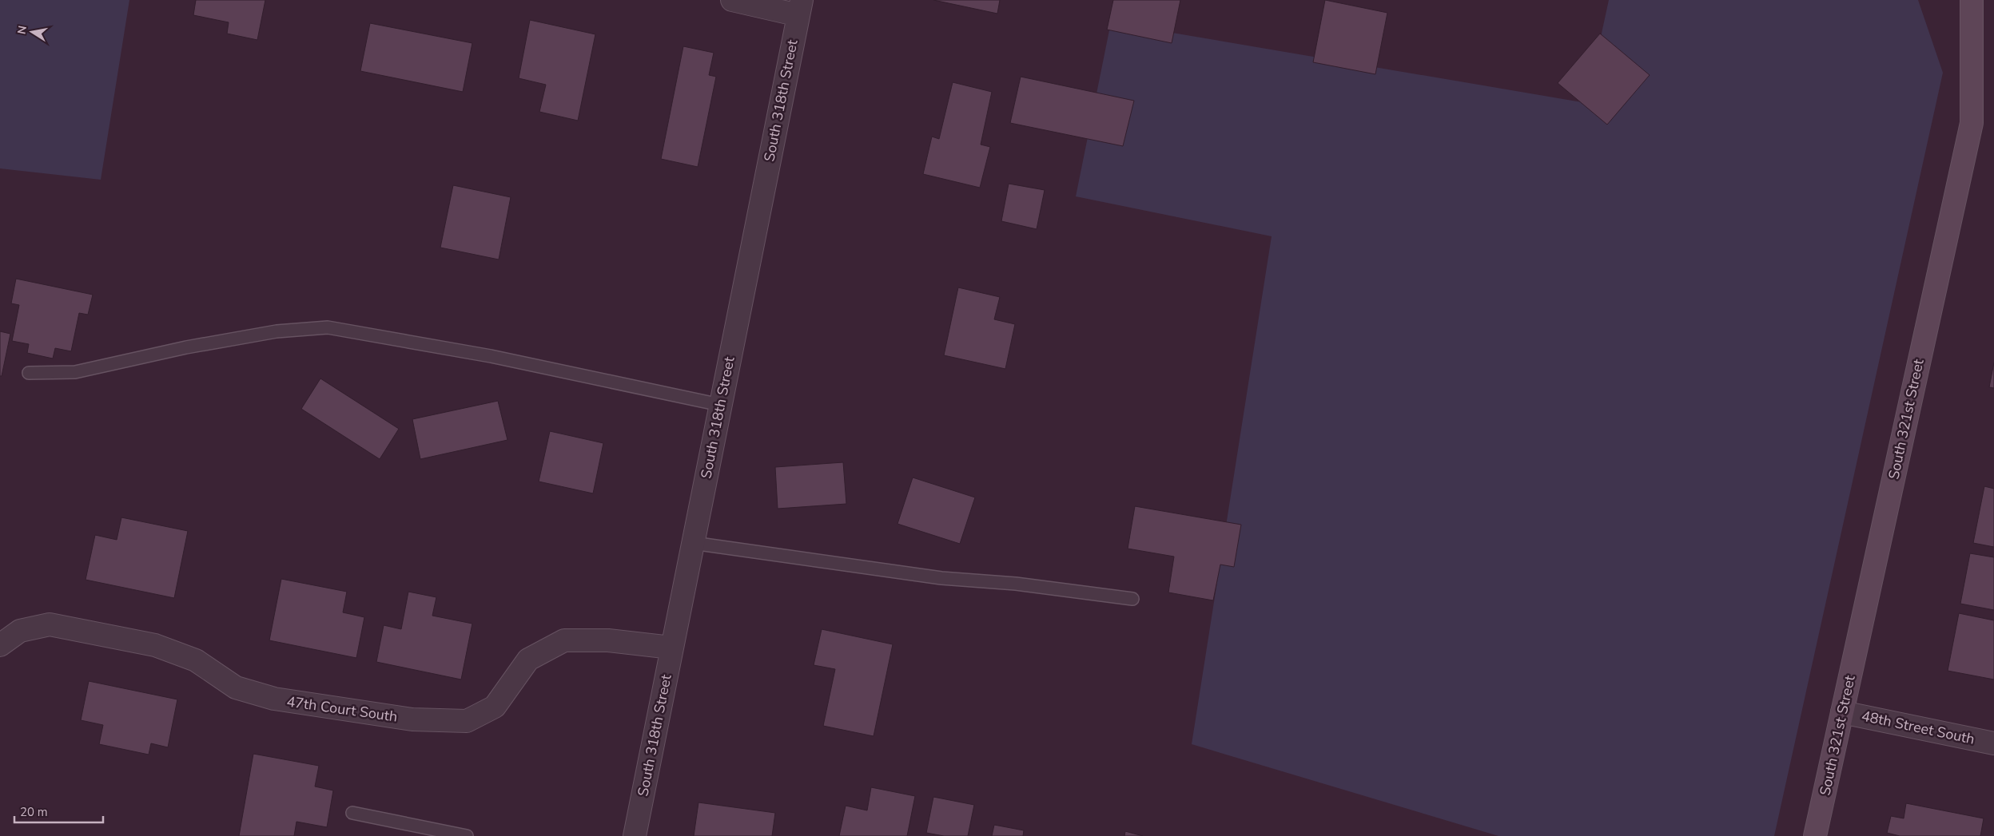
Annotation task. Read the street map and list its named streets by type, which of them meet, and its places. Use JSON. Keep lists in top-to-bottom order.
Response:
{
  "streets": {
    "main road": ["South 321st Street"],
    "street": ["South 318th Street", "47th Court South", "48th Street South"]
  },
  "crossings": [
    ["South 318th Street", "47th Court South"],
    ["South 321st Street", "48th Street South"]
  ],
  "scale_bar": "20 m",
  "north": "left"
}
